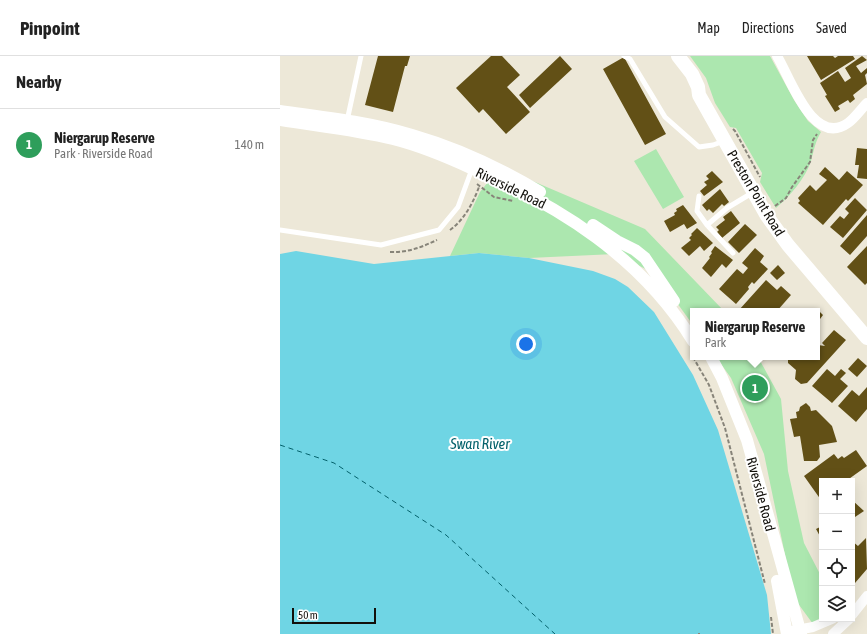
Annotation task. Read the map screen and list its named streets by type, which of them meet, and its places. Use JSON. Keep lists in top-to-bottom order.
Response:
{
  "streets": {
    "main road": ["Preston Point Road"],
    "street": ["Riverside Road"]
  },
  "water": ["Swan River"],
  "scale_bar": "50 m",
  "page": {
    "header": "Pinpoint",
    "nav": ["Map", "Directions", "Saved"],
    "heading": "Nearby",
    "list": [
      {
        "mark": "1",
        "name": "Niergarup Reserve",
        "note": "Park · Riverside Road",
        "value": "140 m"
      }
    ],
    "popup": ["Niergarup Reserve", "Park"],
    "pins": "1",
    "map_buttons": ["+", "−"],
    "scale": "50 m"
  }
}
